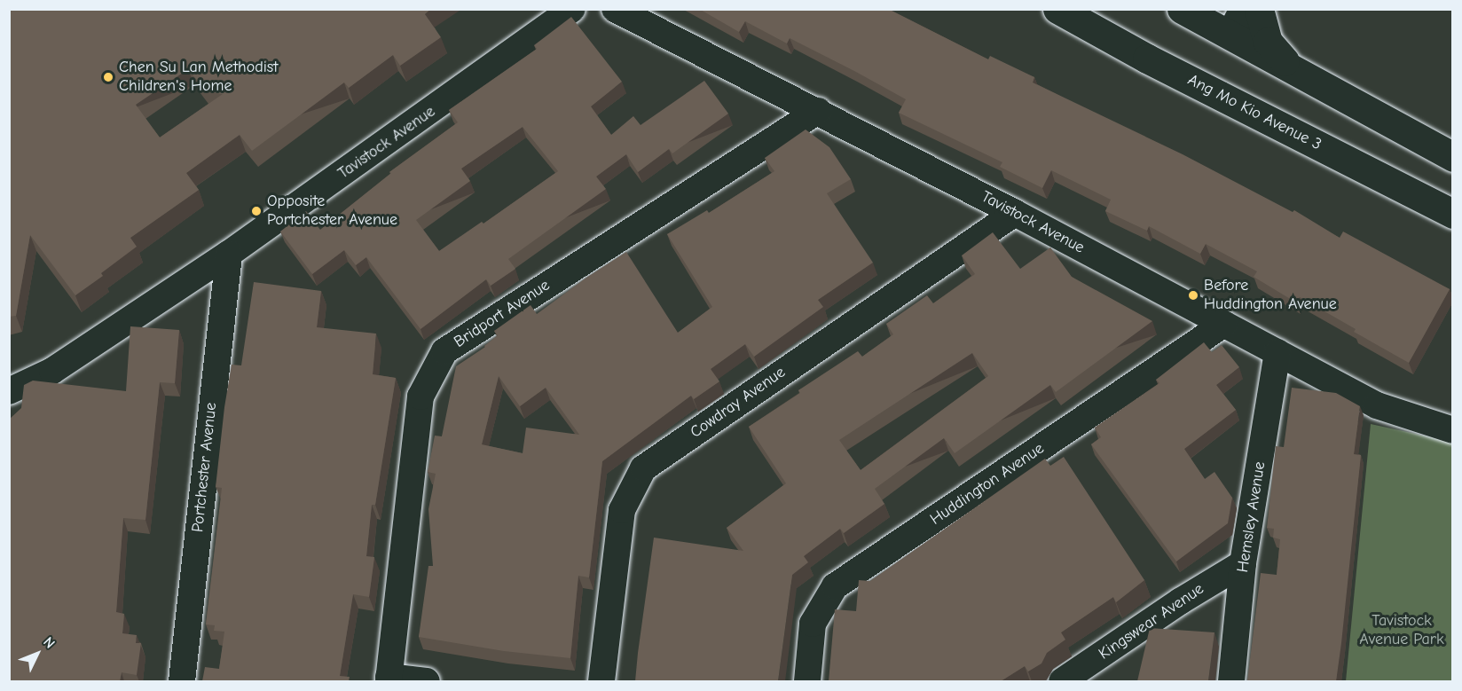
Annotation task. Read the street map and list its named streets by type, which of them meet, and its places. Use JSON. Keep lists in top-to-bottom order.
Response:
{
  "streets": {
    "main road": ["Ang Mo Kio Avenue 3"],
    "street": [
      "Tavistock Avenue",
      "Bridport Avenue",
      "Cowdray Avenue",
      "Portchester Avenue",
      "Huddington Avenue",
      "Hemsley Avenue",
      "Kingswear Avenue"
    ]
  },
  "crossings": [
    ["Tavistock Avenue", "Bridport Avenue"],
    ["Tavistock Avenue", "Cowdray Avenue"],
    ["Tavistock Avenue", "Portchester Avenue"],
    ["Tavistock Avenue", "Huddington Avenue"],
    ["Tavistock Avenue", "Hemsley Avenue"],
    ["Hemsley Avenue", "Kingswear Avenue"]
  ],
  "parks": ["Tavistock Avenue Park"],
  "places": ["Chen Su Lan Methodist Children's Home", "Opposite Portchester Avenue", "Before Huddington Avenue"],
  "north": "top right"
}
